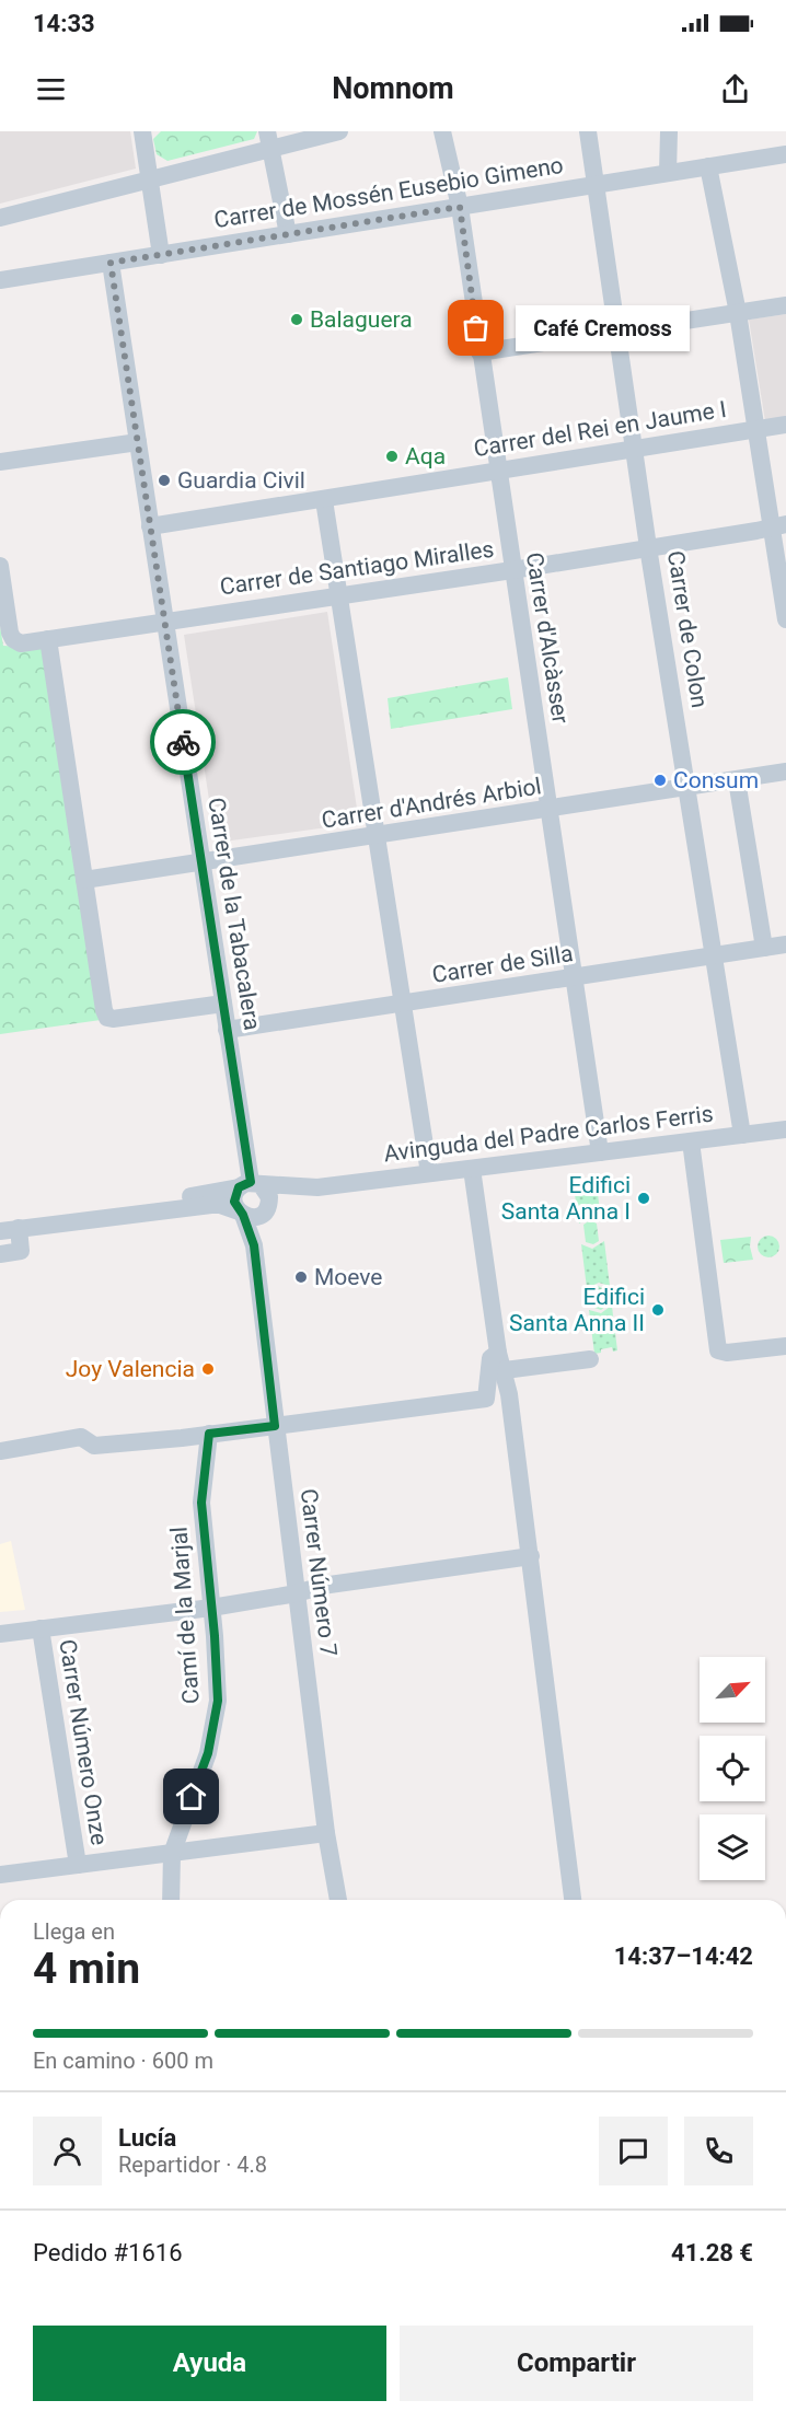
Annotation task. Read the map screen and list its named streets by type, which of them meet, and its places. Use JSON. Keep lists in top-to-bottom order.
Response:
{
  "streets": {
    "street": [
      "Carrer de Mossén Eusebio Gimeno",
      "Carrer del Rei en Jaume I",
      "Carrer de Santiago Miralles",
      "Carrer de Colon",
      "Carrer d'Alcàsser",
      "Carrer d'Andrés Arbiol",
      "Carrer de la Tabacalera",
      "Carrer de Silla",
      "Avinguda del Padre Carlos Ferris",
      "Carrer Número 7",
      "Camí de la Marjal",
      "Carrer Número Onze"
    ]
  },
  "crossings": [
    ["Carrer de Mossén Eusebio Gimeno", "Carrer de Colon"],
    ["Carrer de Mossén Eusebio Gimeno", "Carrer d'Alcàsser"],
    ["Carrer de Mossén Eusebio Gimeno", "Carrer de la Tabacalera"],
    ["Carrer del Rei en Jaume I", "Carrer de Colon"],
    ["Carrer del Rei en Jaume I", "Carrer d'Alcàsser"],
    ["Carrer del Rei en Jaume I", "Carrer de la Tabacalera"],
    ["Carrer de Santiago Miralles", "Carrer de Colon"],
    ["Carrer de Santiago Miralles", "Carrer d'Alcàsser"],
    ["Carrer de Santiago Miralles", "Carrer de la Tabacalera"],
    ["Carrer de Colon", "Carrer d'Andrés Arbiol"],
    ["Carrer de Colon", "Carrer de Silla"],
    ["Carrer de Colon", "Avinguda del Padre Carlos Ferris"],
    ["Carrer d'Alcàsser", "Carrer d'Andrés Arbiol"],
    ["Carrer d'Alcàsser", "Carrer de Silla"],
    ["Carrer d'Alcàsser", "Avinguda del Padre Carlos Ferris"],
    ["Carrer d'Andrés Arbiol", "Carrer de la Tabacalera"],
    ["Carrer de la Tabacalera", "Carrer de Silla"],
    ["Carrer de la Tabacalera", "Avinguda del Padre Carlos Ferris"],
    ["Carrer de la Tabacalera", "Carrer Número 7"],
    ["Avinguda del Padre Carlos Ferris", "Carrer Número 7"]
  ],
  "places": [
    "Balaguera",
    "Café Cremoss",
    "Aqa",
    "Guardia Civil",
    "Consum",
    "Edifici Santa Anna I",
    "Moeve",
    "Edifici Santa Anna II",
    "Joy Valencia"
  ],
  "north": "top right",
  "page": {
    "status": "14:33",
    "header": "Nomnom",
    "bubble": "Café Cremoss",
    "heading": ["4 min", "Llega en", "14:37–14:42"],
    "panel": [
      "Lucía",
      "Repartidor · 4.8",
      "Pedido #1616",
      "41.28 €"
    ],
    "bar": "En camino · 600 m",
    "buttons": ["Ayuda", "Compartir"]
  }
}
